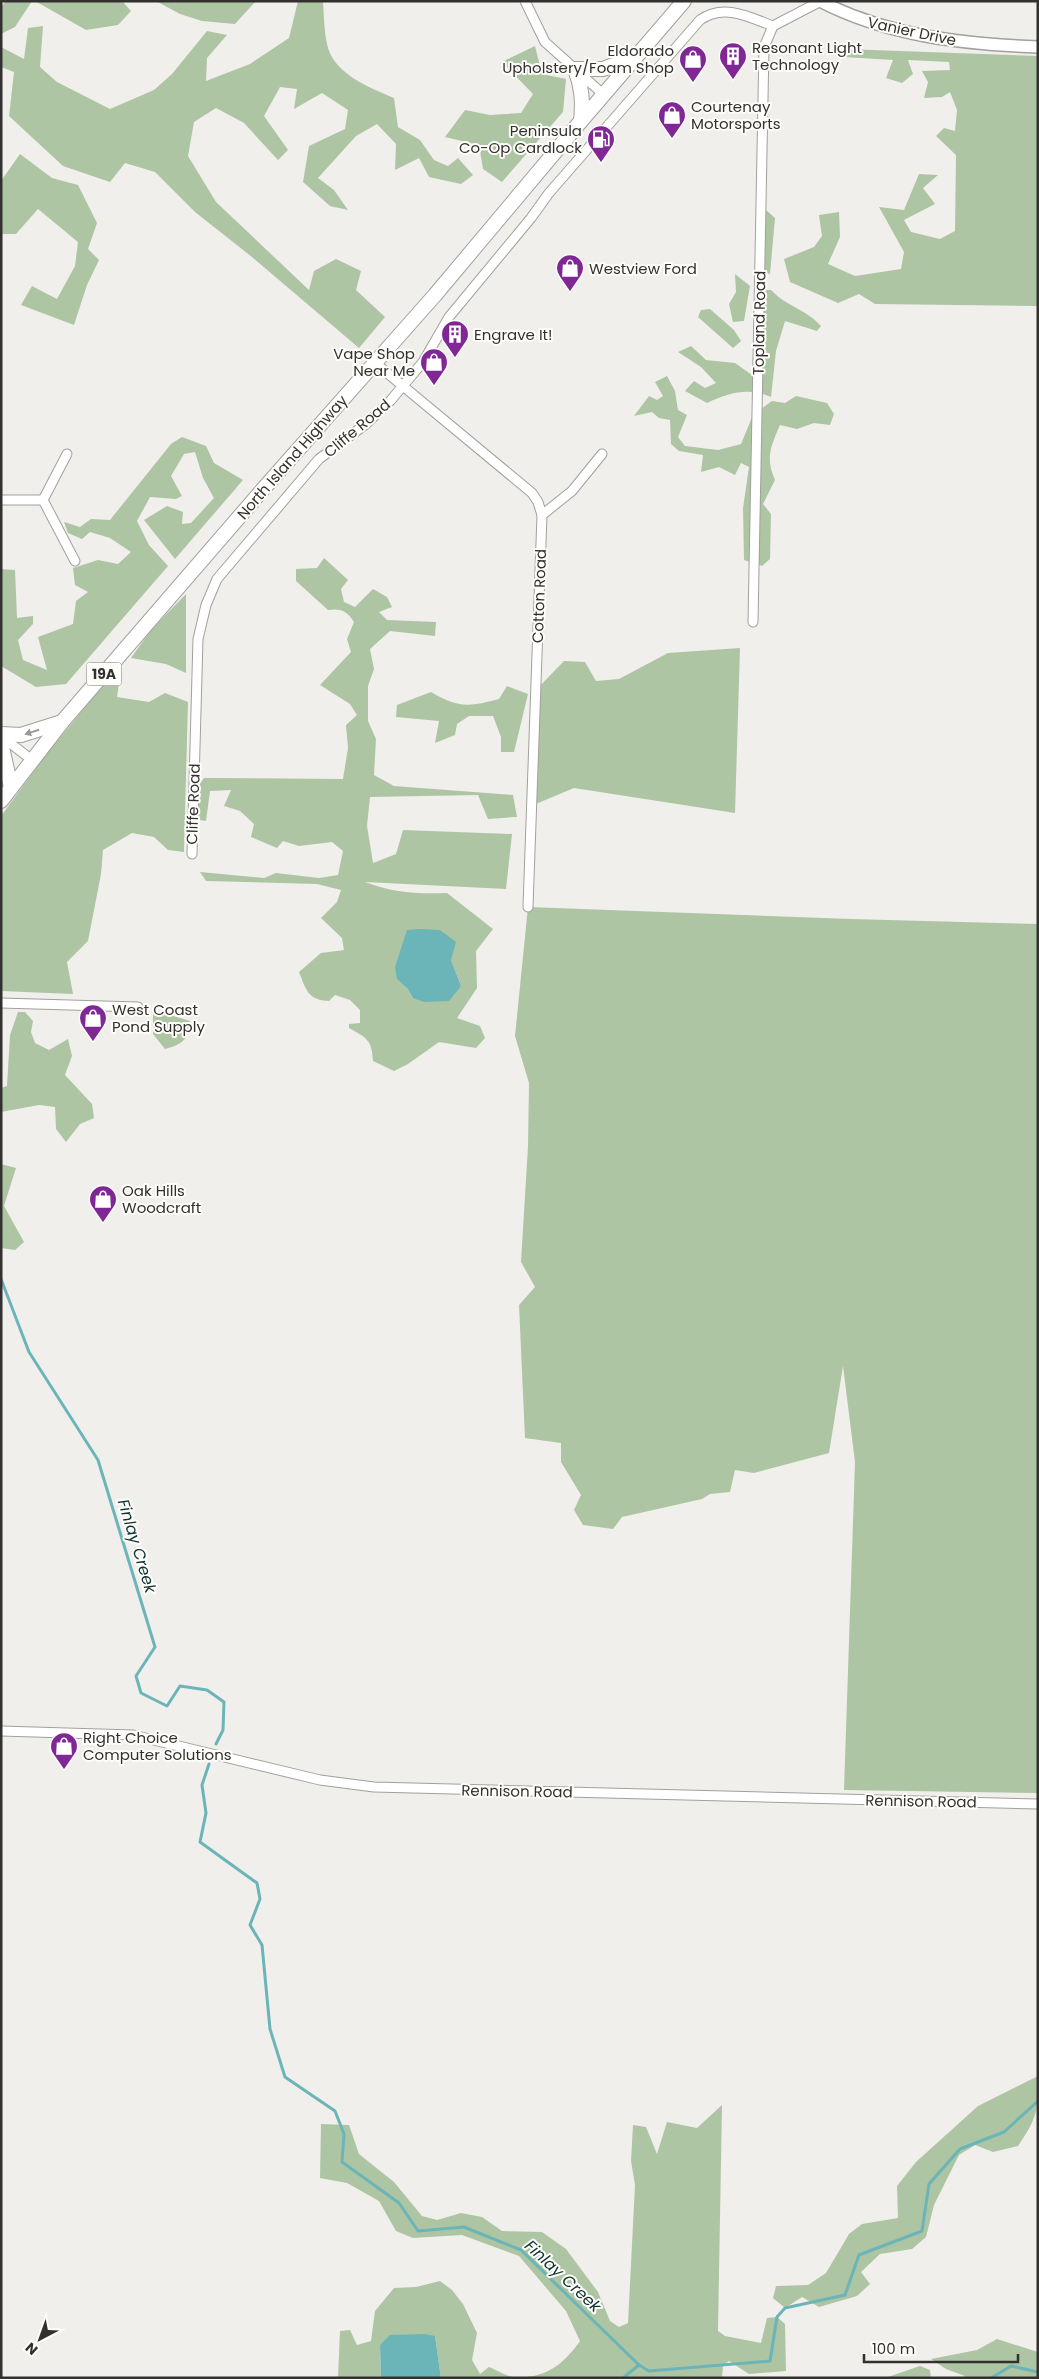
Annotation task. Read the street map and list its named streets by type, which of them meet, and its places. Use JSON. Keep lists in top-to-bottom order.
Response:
{
  "streets": {
    "main road": ["North Island Highway", "19A"],
    "street": [
      "Vanier Drive",
      "Topland Road",
      "Cliffe Road",
      "Cotton Road",
      "Rennison Road"
    ]
  },
  "crossings": [
    ["Topland Road", "Cliffe Road"],
    ["Cliffe Road", "Cotton Road"],
    ["North Island Highway", "Cotton Road"]
  ],
  "water": ["Finlay Creek"],
  "places": {
    "building": ["Resonant Light Technology", "Engrave It!"],
    "shop": [
      "Eldorado Upholstery/Foam Shop",
      "Courtenay Motorsports",
      "Westview Ford",
      "Vape Shop Near Me",
      "West Coast Pond Supply",
      "Oak Hills Woodcraft",
      "Right Choice Computer Solutions"
    ],
    "fuel station": ["Peninsula Co-Op Cardlock"]
  },
  "scale_bar": "100 m",
  "north": "bottom left"
}
